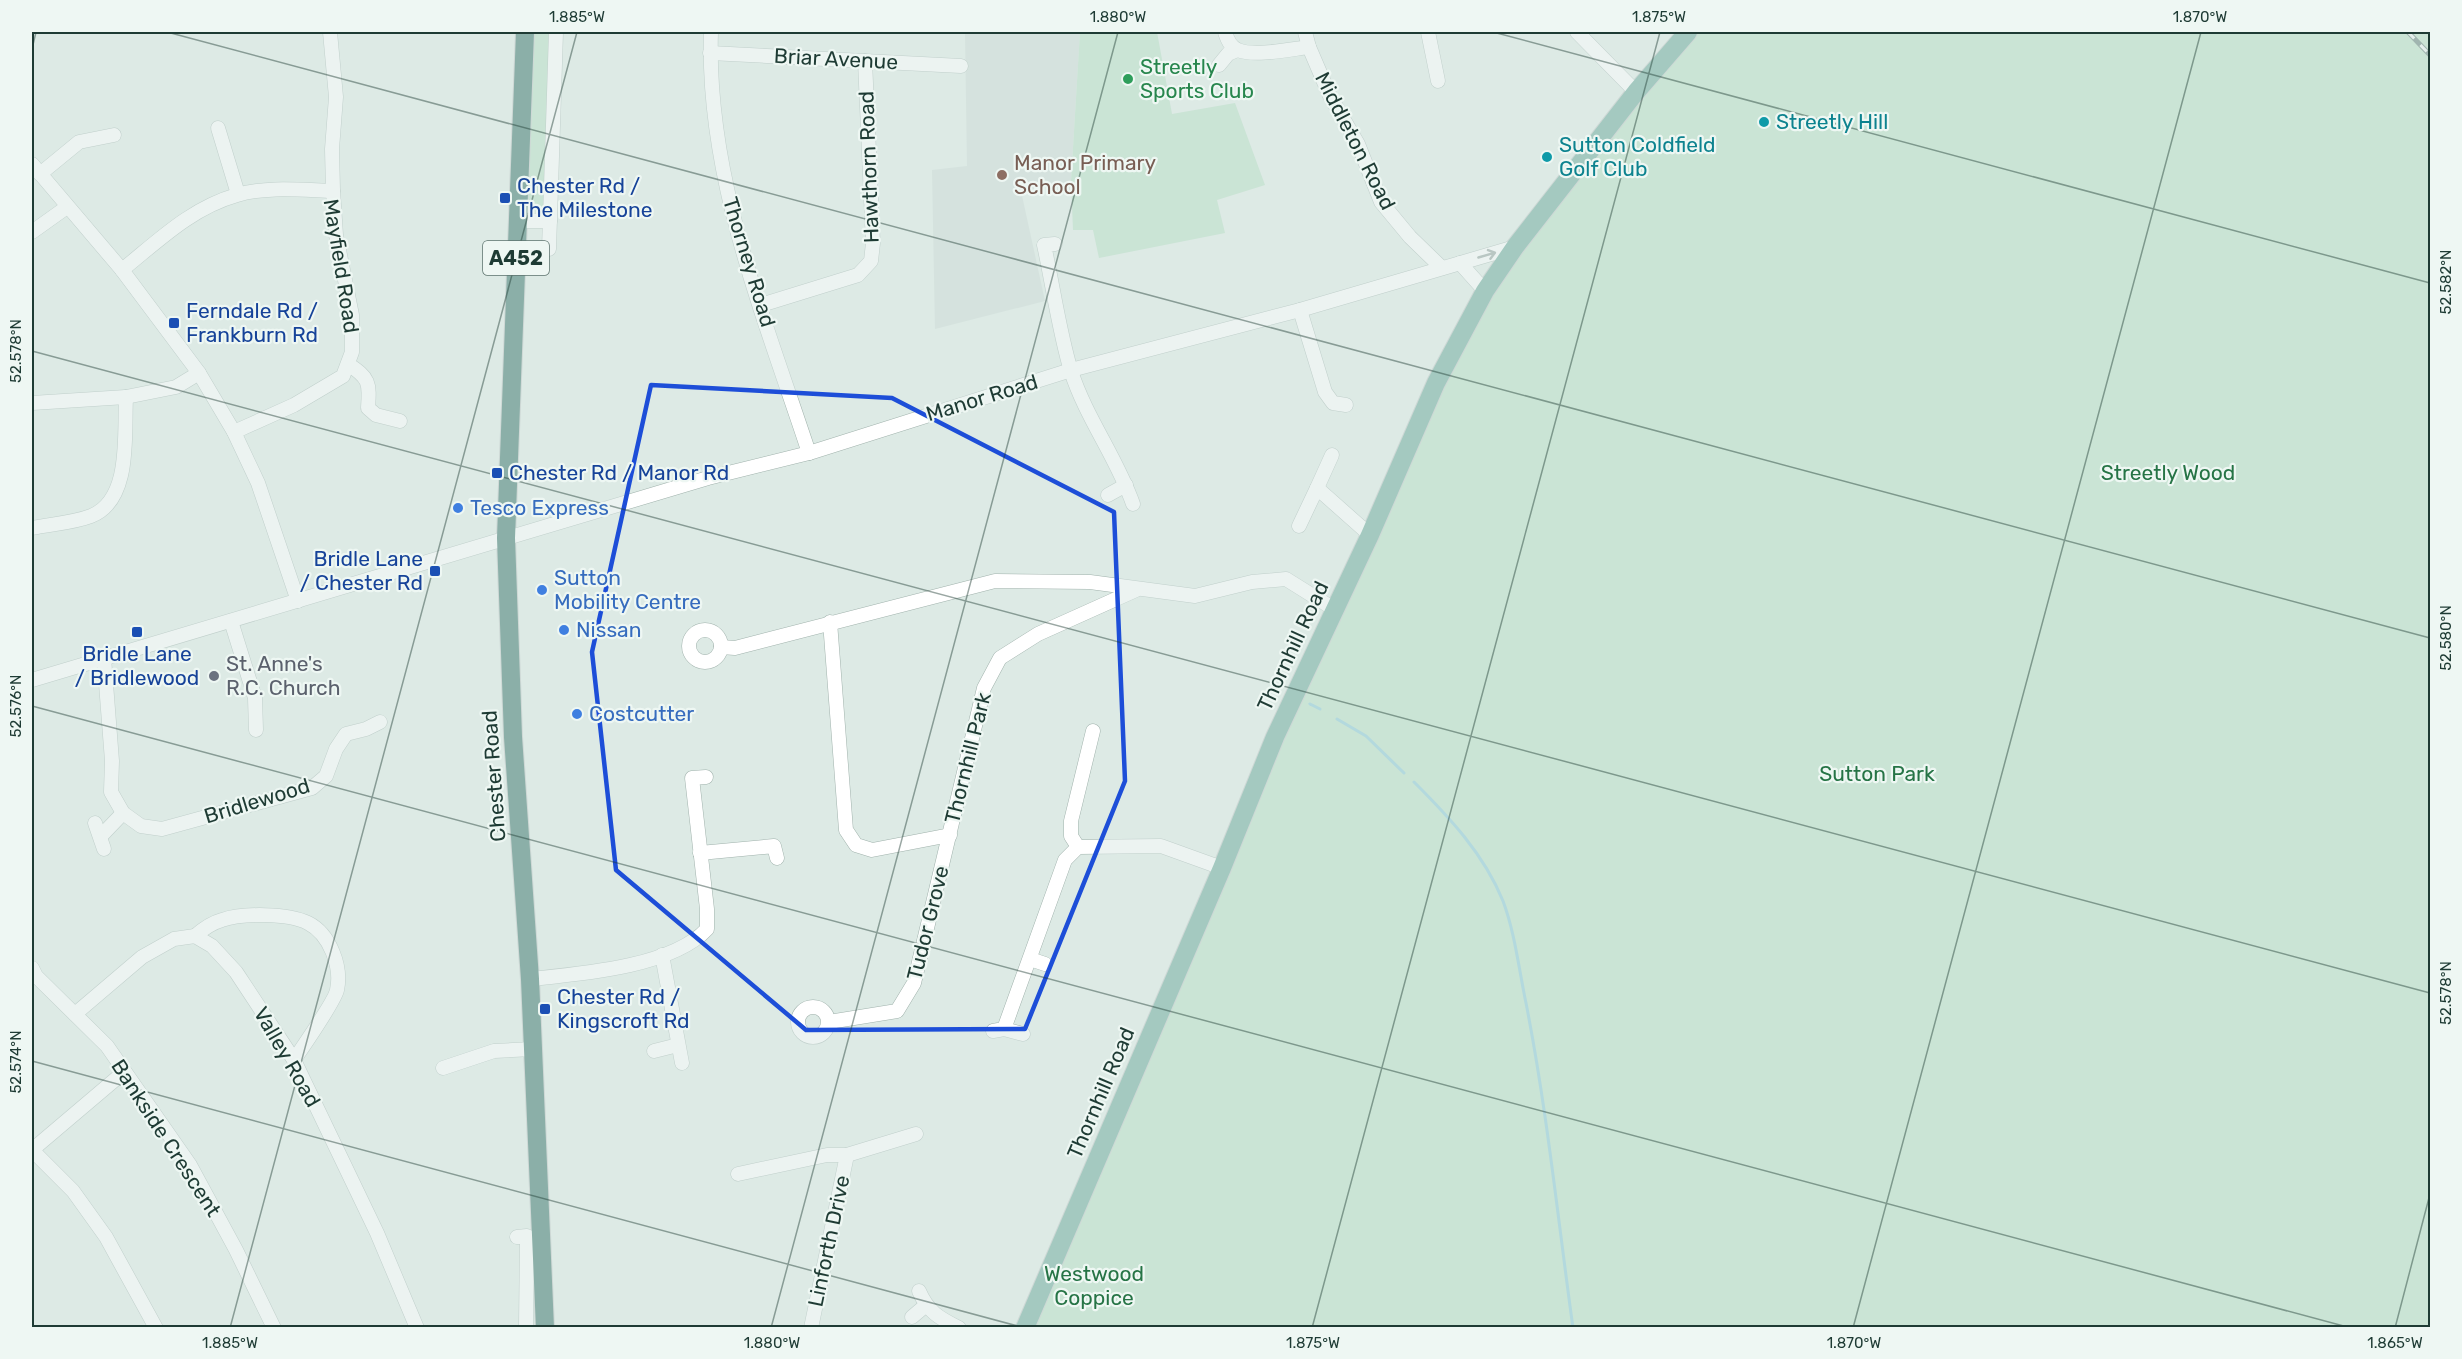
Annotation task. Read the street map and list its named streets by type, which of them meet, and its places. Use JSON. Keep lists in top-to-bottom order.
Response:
{
  "streets": {
    "highway": ["A452", "Chester Road"],
    "main road": ["Thornhill Road"],
    "street": [
      "Briar Avenue",
      "Middleton Road",
      "Hawthorn Road",
      "Thorney Road",
      "Mayfield Road",
      "Manor Road",
      "Thornhill Park",
      "Bridlewood",
      "Tudor Grove",
      "Valley Road",
      "Bankside Crescent",
      "Linforth Drive"
    ]
  },
  "crossings": [
    ["Briar Avenue", "Hawthorn Road"],
    ["Briar Avenue", "Thorney Road"],
    ["Middleton Road", "Manor Road"],
    ["Hawthorn Road", "Thorney Road"],
    ["Thorney Road", "Manor Road"],
    ["Manor Road", "Thornhill Road"],
    ["Manor Road", "Chester Road"],
    ["Thornhill Road", "Thornhill Park"],
    ["Thornhill Park", "Tudor Grove"]
  ],
  "parks": ["Streetly Wood", "Sutton Park", "Westwood Coppice"],
  "places": {
    "other": [
      "Streetly Sports Club",
      "Streetly Hill",
      "Sutton Coldfield Golf Club",
      "Manor Primary School",
      "Tesco Express",
      "Sutton Mobility Centre",
      "Nissan",
      "St. Anne's R.C. Church",
      "Costcutter"
    ],
    "transit": [
      "Chester Rd / The Milestone",
      "Ferndale Rd / Frankburn Rd",
      "Chester Rd / Manor Rd",
      "Bridle Lane / Chester Rd",
      "Bridle Lane / Bridlewood",
      "Chester Rd / Kingscroft Rd"
    ]
  },
  "coordinates": [
    "1.885°W",
    "1.880°W",
    "1.875°W",
    "1.870°W",
    "52.582°N",
    "52.578°N",
    "52.580°N",
    "52.576°N",
    "52.574°N",
    "1.865°W"
  ]
}
